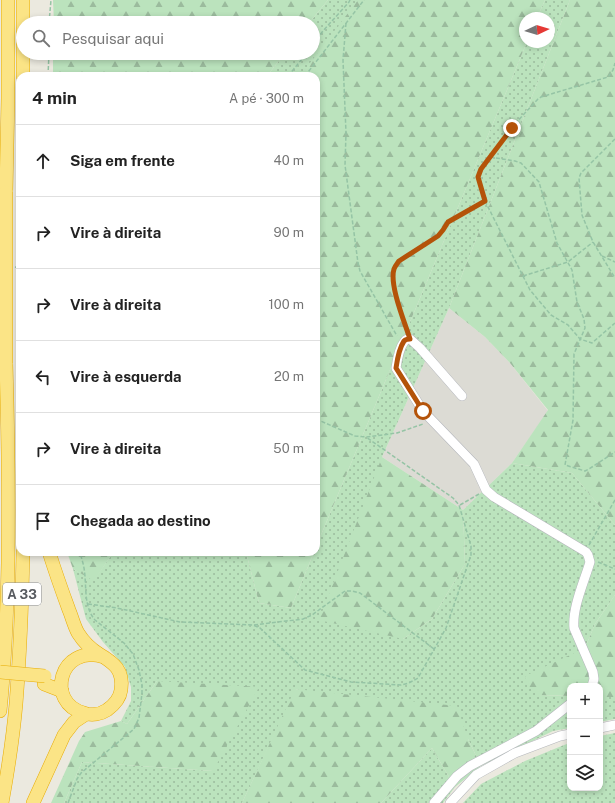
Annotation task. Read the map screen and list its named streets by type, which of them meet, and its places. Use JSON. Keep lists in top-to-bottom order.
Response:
{
  "streets": {
    "highway": ["A 33"]
  },
  "north": "right",
  "page": {
    "search": "Pesquisar aqui",
    "heading": ["4 min", "A pé · 300 m"],
    "list": [
      ["Siga em frente", "40 m"],
      ["Vire à direita", "90 m"],
      ["Vire à direita", "100 m"],
      ["Vire à esquerda", "20 m"],
      ["Vire à direita", "50 m"],
      "Chegada ao destino"
    ],
    "map_buttons": ["+", "−"]
  }
}
